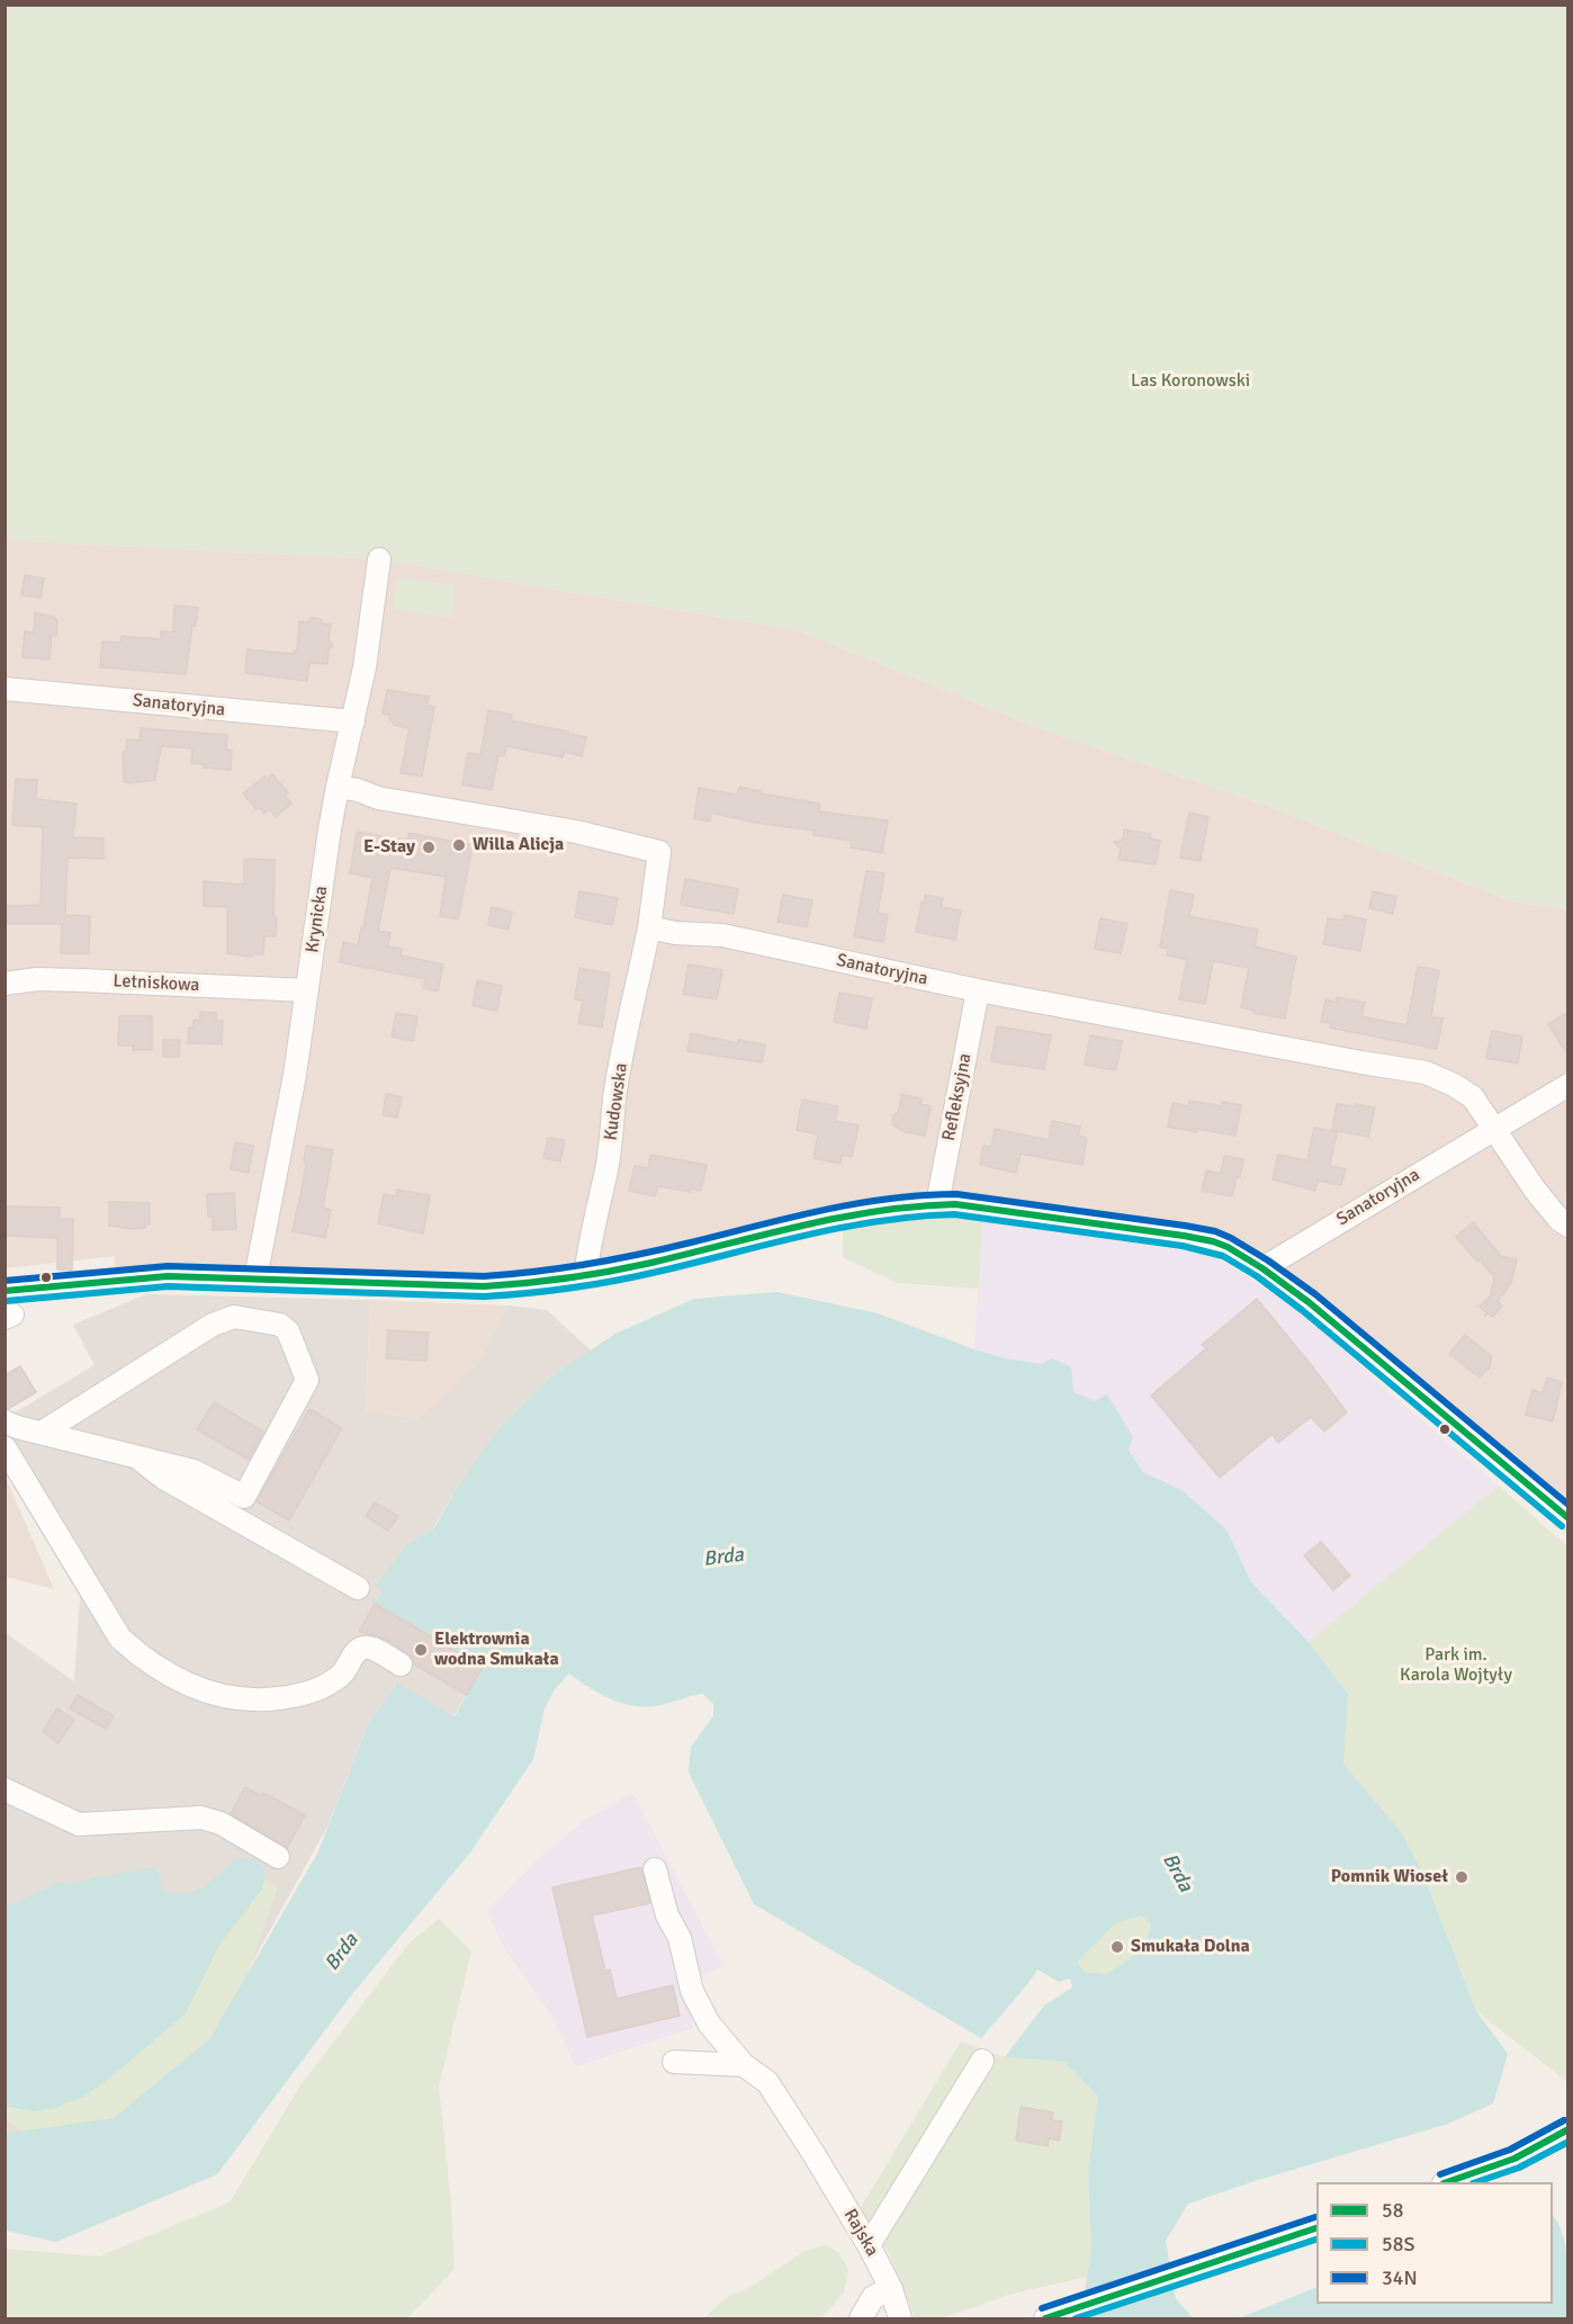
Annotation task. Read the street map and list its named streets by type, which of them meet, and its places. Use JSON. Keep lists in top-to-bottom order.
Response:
{
  "streets": {
    "street": [
      "Sanatoryjna",
      "Krynicka",
      "Letniskowa",
      "Refleksyjna",
      "Kudowska",
      "Rajska"
    ]
  },
  "crossings": [
    ["Sanatoryjna", "Krynicka"],
    ["Sanatoryjna", "Refleksyjna"],
    ["Sanatoryjna", "Kudowska"],
    ["Krynicka", "Letniskowa"]
  ],
  "water": ["Brda"],
  "parks": ["Las Koronowski", "Park im. Karola Wojtyły"],
  "places": [
    "Willa Alicja",
    "E-Stay",
    "Elektrownia wodna Smukała",
    "Pomnik Wioseł",
    "Smukała Dolna"
  ],
  "lines": ["transit line 34N", "transit line 58", "transit line 58S"],
  "legend": ["58", "58S", "34N"]
}
